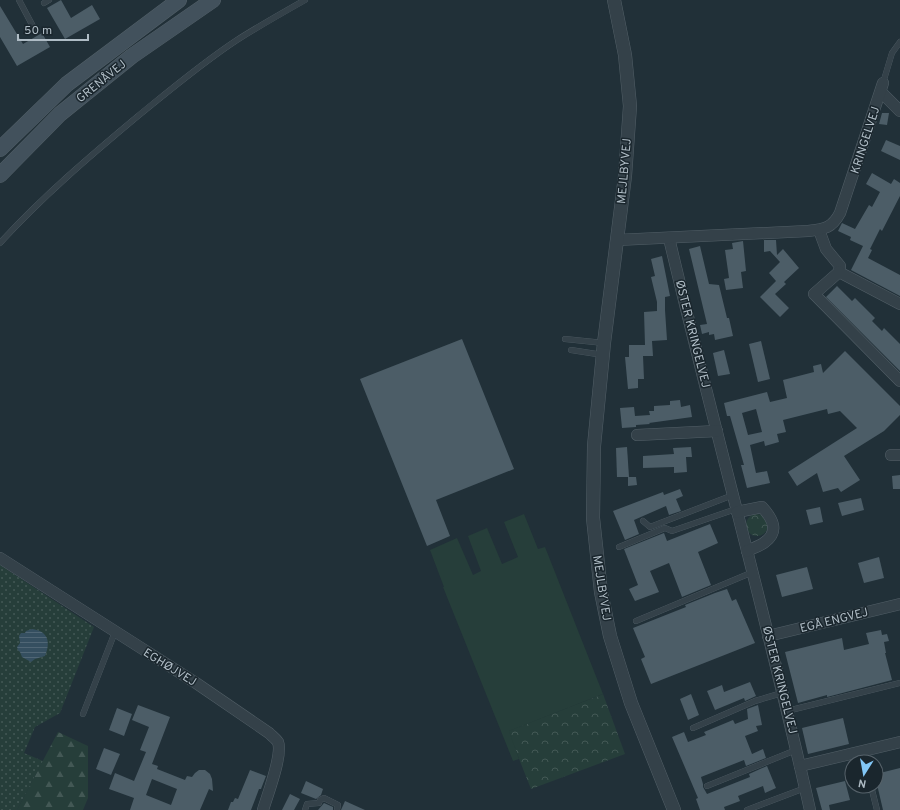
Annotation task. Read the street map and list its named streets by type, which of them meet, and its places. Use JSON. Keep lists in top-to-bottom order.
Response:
{
  "streets": {
    "main road": ["GRENÅVEJ"],
    "street": [
      "KRINGELVEJ",
      "MEJLBYVEJ",
      "ØSTER KRINGELVEJ",
      "EGÅ ENGVEJ",
      "EGHØJVEJ"
    ]
  },
  "crossings": [
    ["KRINGELVEJ", "MEJLBYVEJ"],
    ["KRINGELVEJ", "ØSTER KRINGELVEJ"],
    ["ØSTER KRINGELVEJ", "EGÅ ENGVEJ"]
  ],
  "scale_bar": "50 m",
  "north": "bottom"
}
